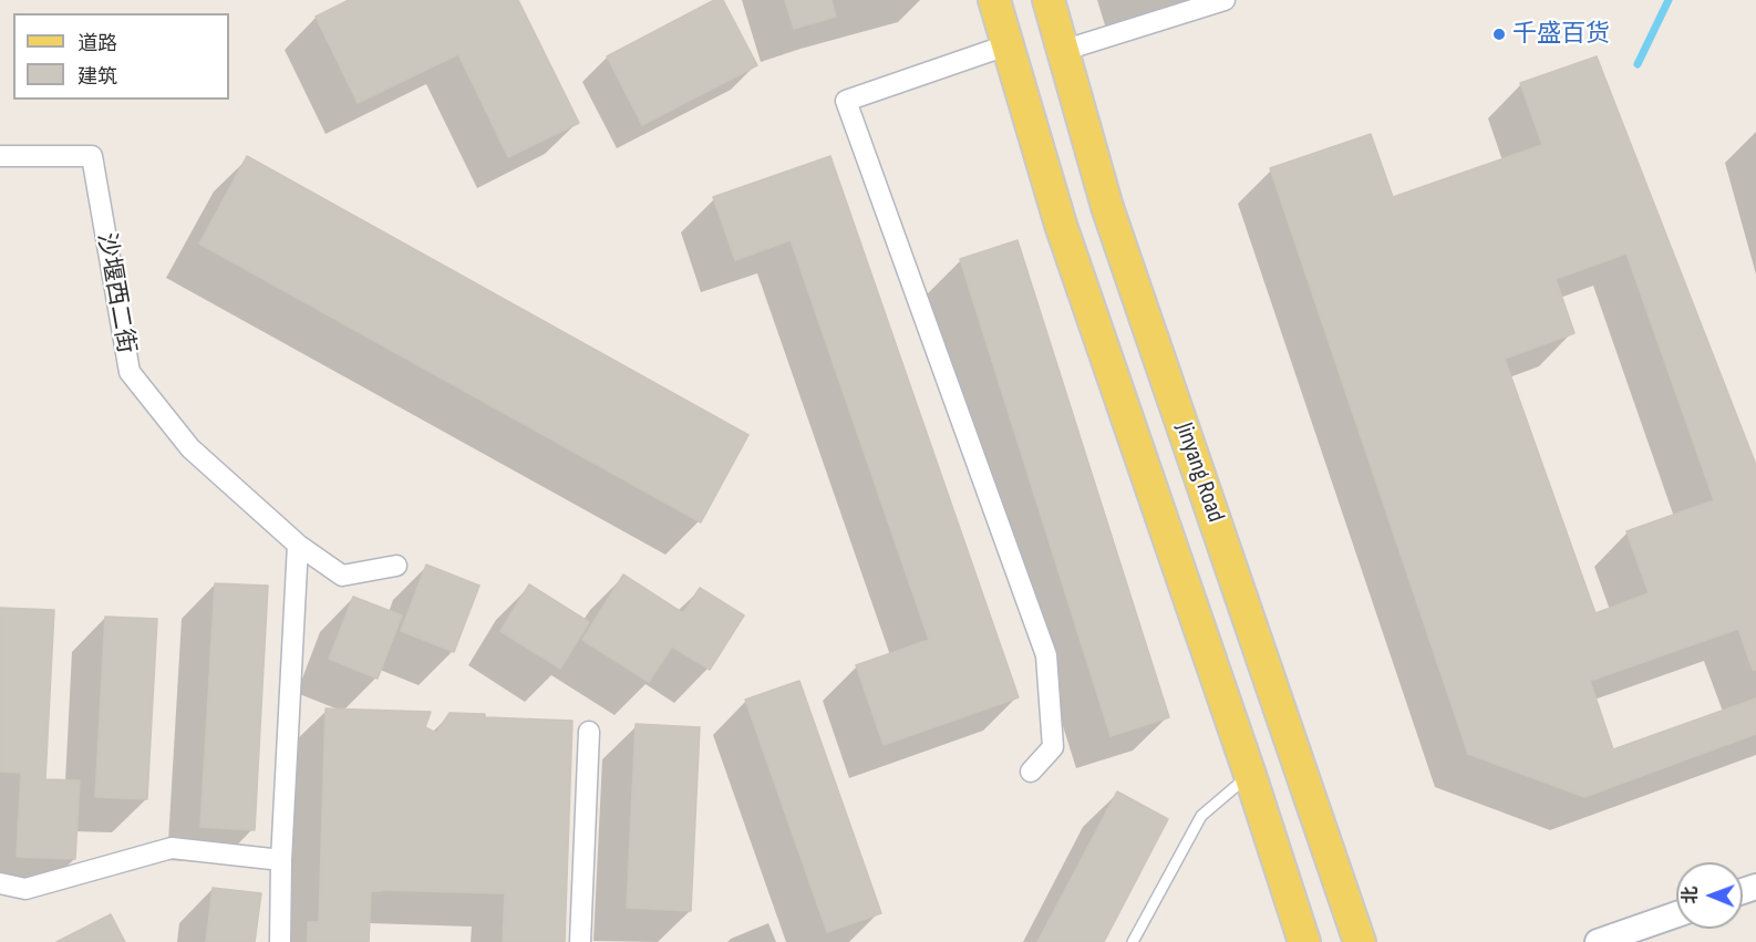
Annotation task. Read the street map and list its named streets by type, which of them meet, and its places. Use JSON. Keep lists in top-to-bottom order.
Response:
{
  "streets": {
    "main road": ["Jinyang Road"],
    "street": ["沙堰西二街"]
  },
  "places": ["千盛百货"],
  "legend": ["道路", "建筑"],
  "north": "left"
}
